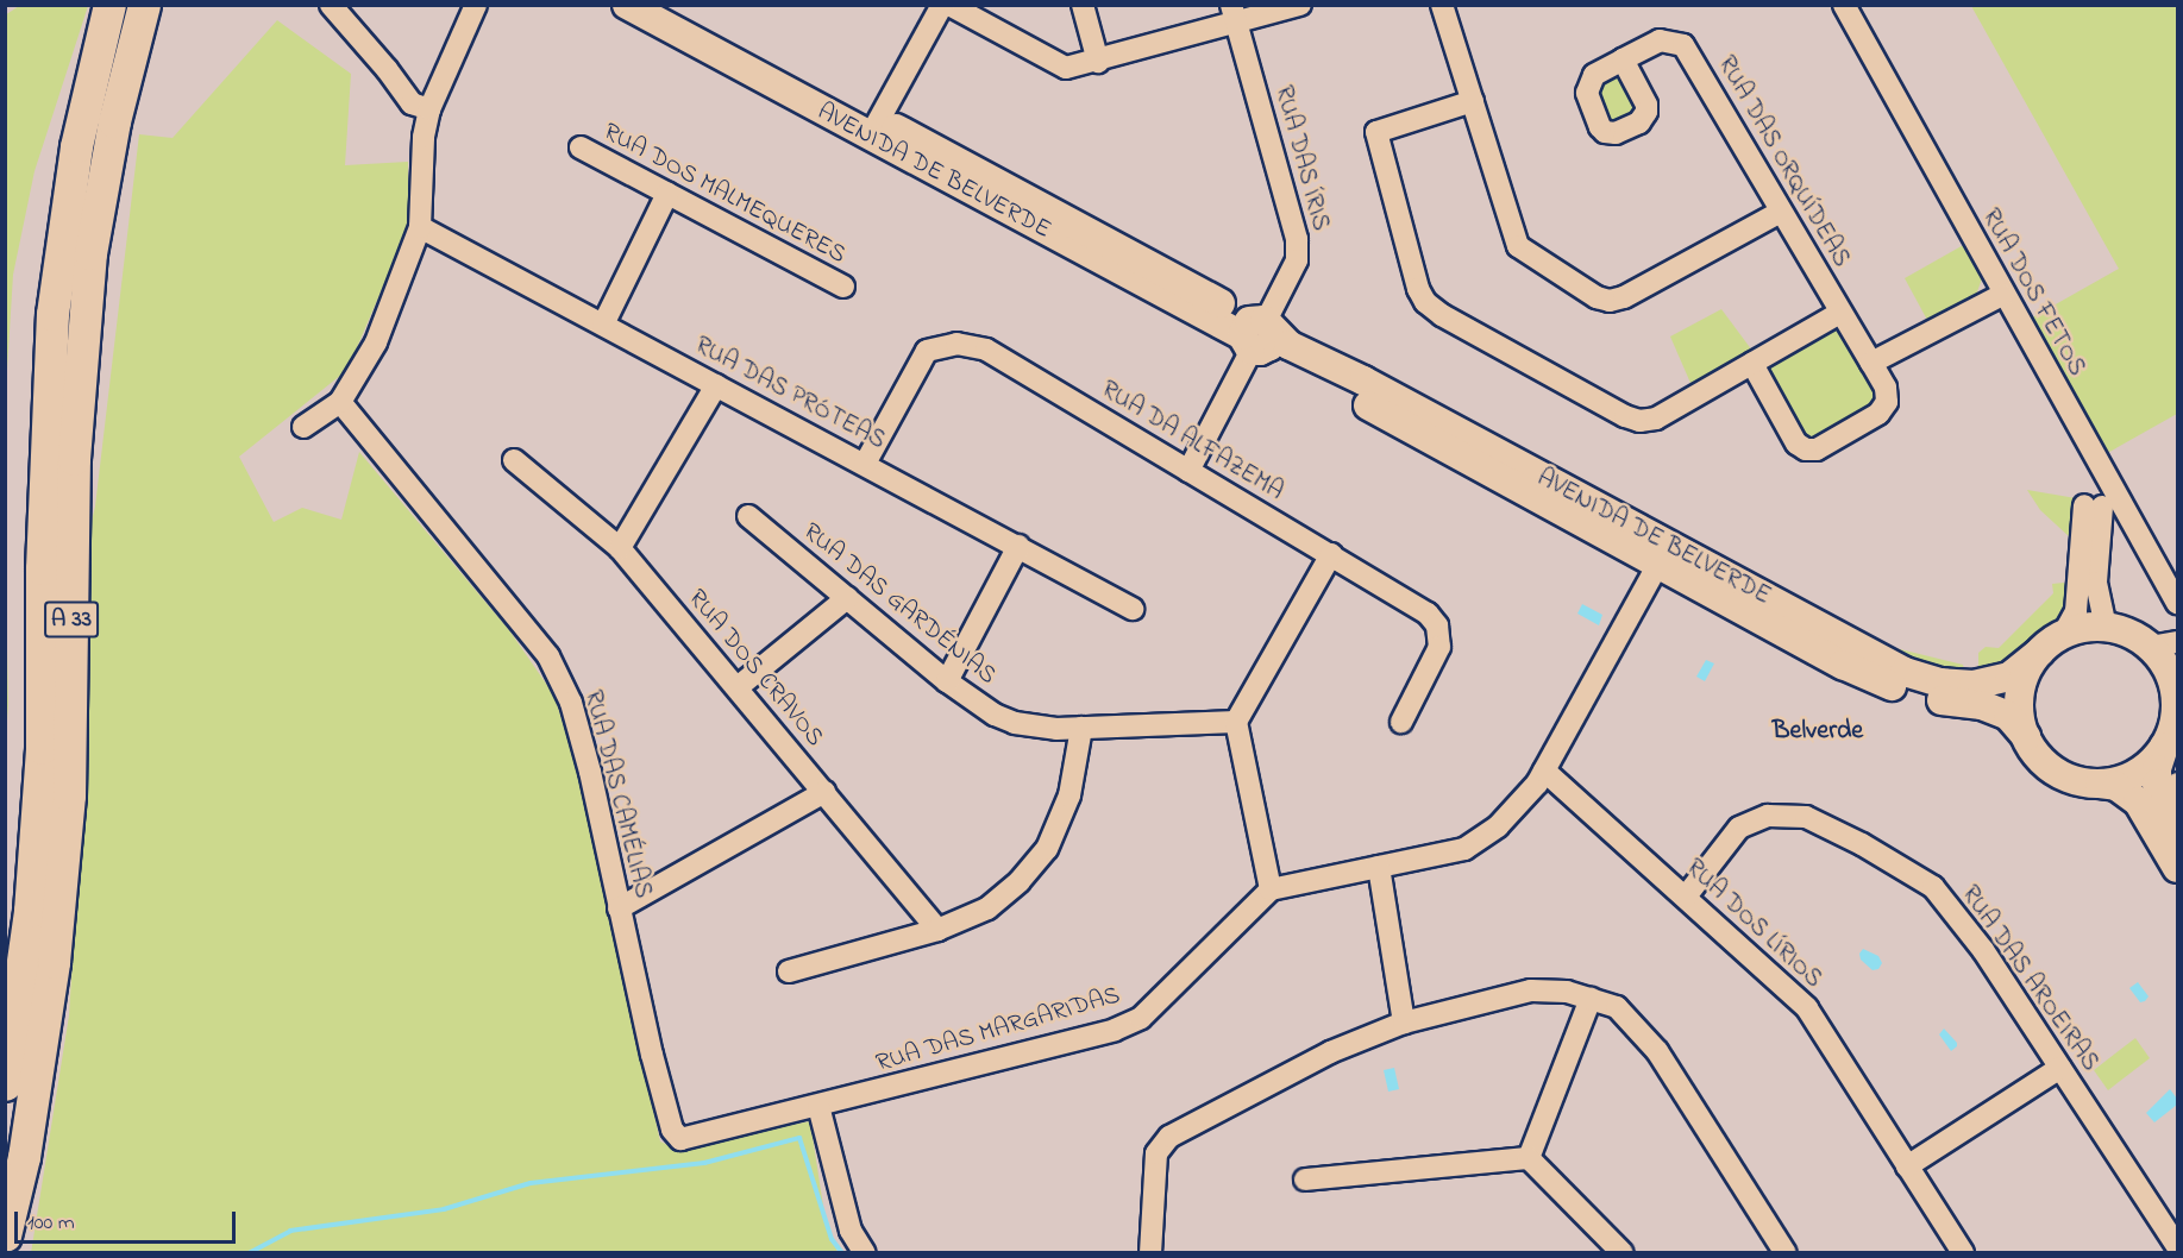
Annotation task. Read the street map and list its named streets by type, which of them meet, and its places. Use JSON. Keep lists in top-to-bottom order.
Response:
{
  "streets": {
    "highway": ["A 33"],
    "main road": ["AVENIDA DE BELVERDE"],
    "street": [
      "RUA DAS ÍRIS",
      "RUA DAS ORQUÍDEAS",
      "RUA DOS MALMEQUERES",
      "RUA DOS FETOS",
      "RUA DAS PRÓTEAS",
      "RUA DA ALFAZEMA",
      "RUA DAS GARDÉNIAS",
      "RUA DOS CRAVOS",
      "RUA DAS CAMÉLIAS",
      "RUA DOS LÍRIOS",
      "RUA DAS AROEIRAS",
      "RUA DAS MARGARIDAS"
    ]
  },
  "crossings": [
    ["RUA DAS ÍRIS", "AVENIDA DE BELVERDE"],
    ["RUA DAS ÍRIS", "RUA DA ALFAZEMA"],
    ["RUA DAS PRÓTEAS", "RUA DA ALFAZEMA"],
    ["RUA DAS CAMÉLIAS", "RUA DAS MARGARIDAS"],
    ["RUA DOS LÍRIOS", "RUA DAS AROEIRAS"]
  ],
  "districts": ["Belverde"],
  "scale_bar": "100 m"
}
